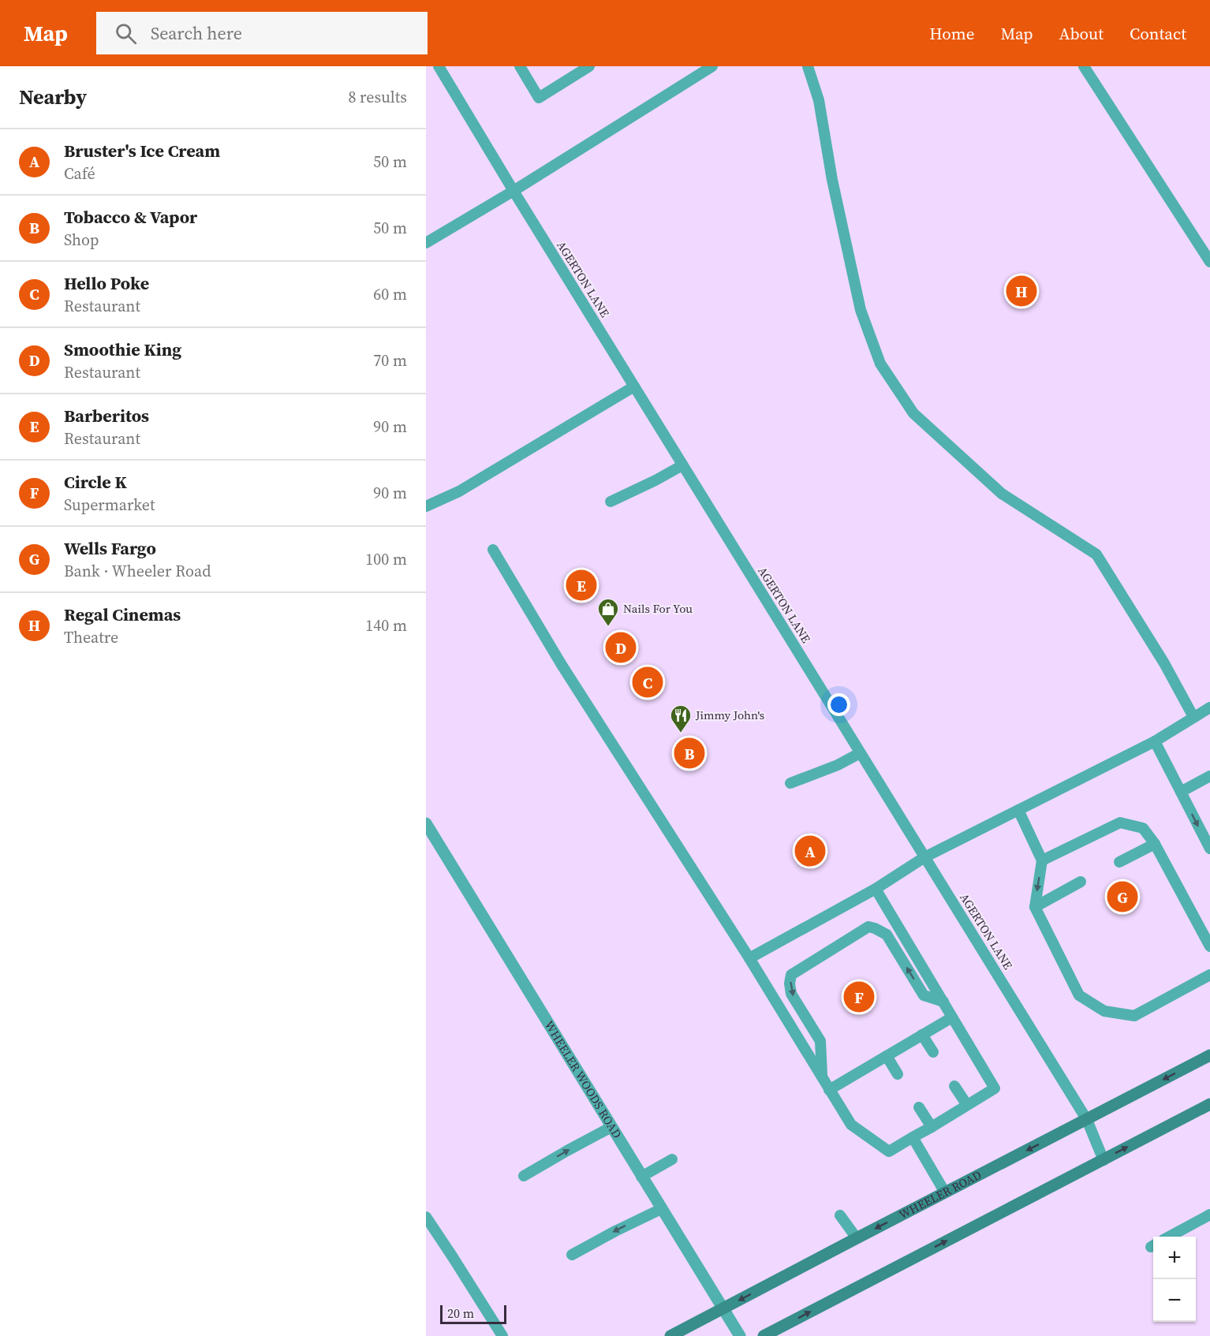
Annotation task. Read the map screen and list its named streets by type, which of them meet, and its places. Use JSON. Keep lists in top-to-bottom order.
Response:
{
  "streets": {
    "main road": ["WHEELER ROAD"],
    "street": ["WHEELER WOODS ROAD"],
    "lane": ["AGERTON LANE"]
  },
  "crossings": [
    ["AGERTON LANE", "WHEELER ROAD"],
    ["WHEELER WOODS ROAD", "WHEELER ROAD"]
  ],
  "places": {
    "shop": ["Nails For You"],
    "restaurant": ["Jimmy John's"]
  },
  "scale_bar": "20 m",
  "page": {
    "header": "Map",
    "search": "Search here",
    "nav": [
      "Home",
      "Map",
      "About",
      "Contact"
    ],
    "heading": ["Nearby", "8 results"],
    "list": [
      {
        "mark": "A",
        "name": "Bruster's Ice Cream",
        "note": "Café",
        "value": "50 m"
      },
      {
        "mark": "B",
        "name": "Tobacco & Vapor",
        "note": "Shop",
        "value": "50 m"
      },
      {
        "mark": "C",
        "name": "Hello Poke",
        "note": "Restaurant",
        "value": "60 m"
      },
      {
        "mark": "D",
        "name": "Smoothie King",
        "note": "Restaurant",
        "value": "70 m"
      },
      {
        "mark": "E",
        "name": "Barberitos",
        "note": "Restaurant",
        "value": "90 m"
      },
      {
        "mark": "F",
        "name": "Circle K",
        "note": "Supermarket",
        "value": "90 m"
      },
      {
        "mark": "G",
        "name": "Wells Fargo",
        "note": "Bank · Wheeler Road",
        "value": "100 m"
      },
      {
        "mark": "H",
        "name": "Regal Cinemas",
        "note": "Theatre",
        "value": "140 m"
      }
    ],
    "pins": [
      "H",
      "E",
      "D",
      "C",
      "B",
      "A",
      "G",
      "F"
    ],
    "map_buttons": ["+", "−"],
    "scale": "20 m"
  }
}
